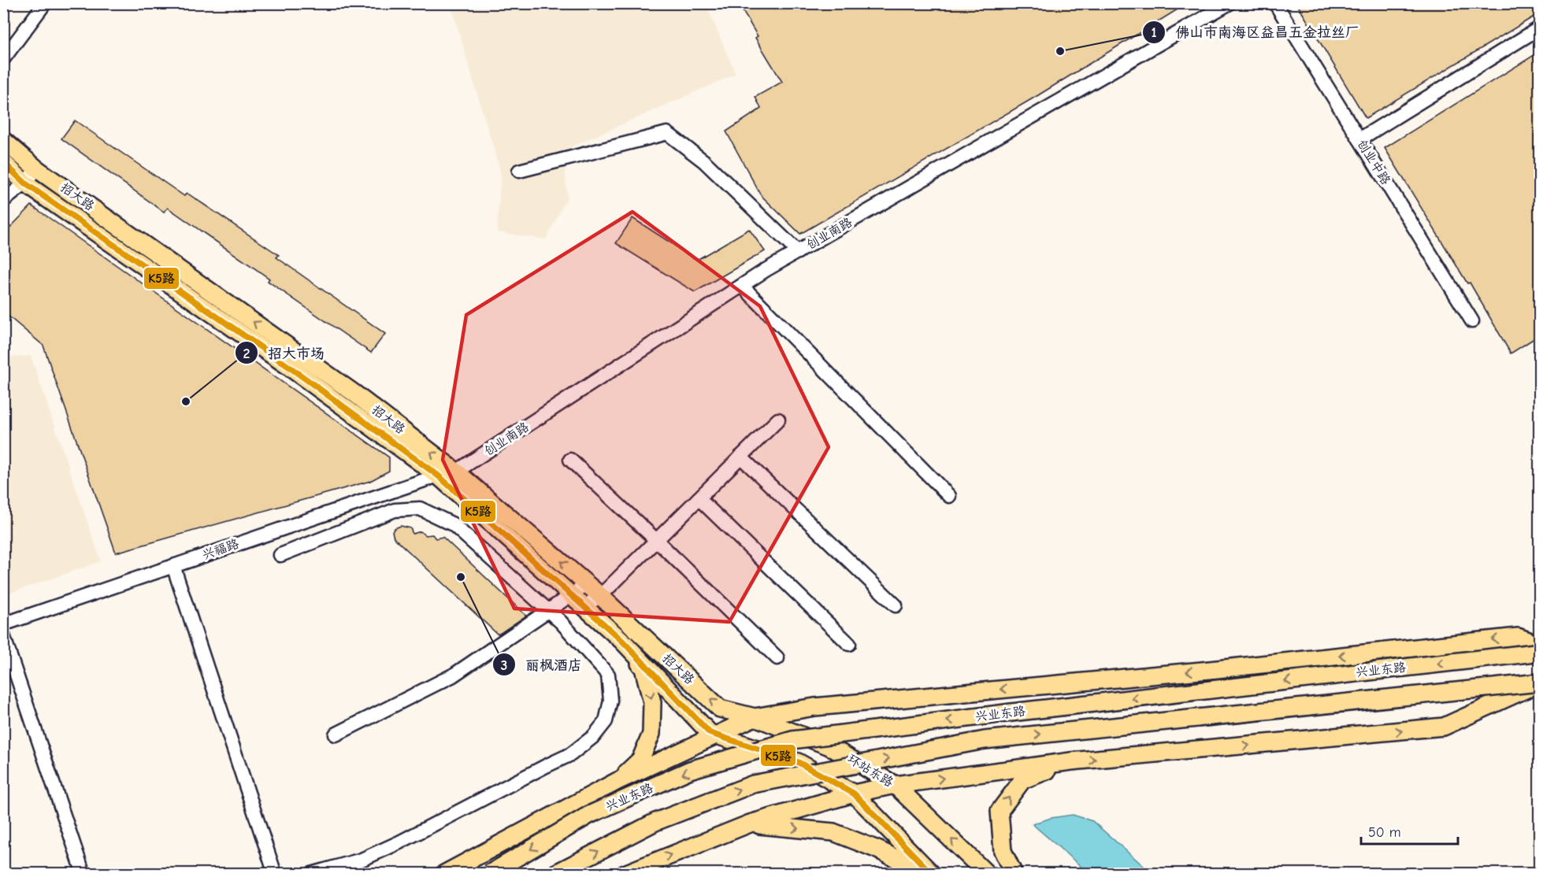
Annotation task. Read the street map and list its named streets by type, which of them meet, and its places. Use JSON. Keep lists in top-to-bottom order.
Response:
{
  "streets": {
    "main road": ["招大路", "兴业东路", "环站东路"],
    "street": ["创业中路", "创业南路", "兴福路"]
  },
  "crossings": [
    ["招大路", "创业南路"],
    ["招大路", "兴福路"],
    ["招大路", "环站东路"],
    ["创业南路", "兴福路"]
  ],
  "places": ["佛山市南海区益昌五金拉丝厂", "招大市场", "丽枫酒店"],
  "lines": ["transit line K5路"],
  "scale_bar": "50 m"
}
